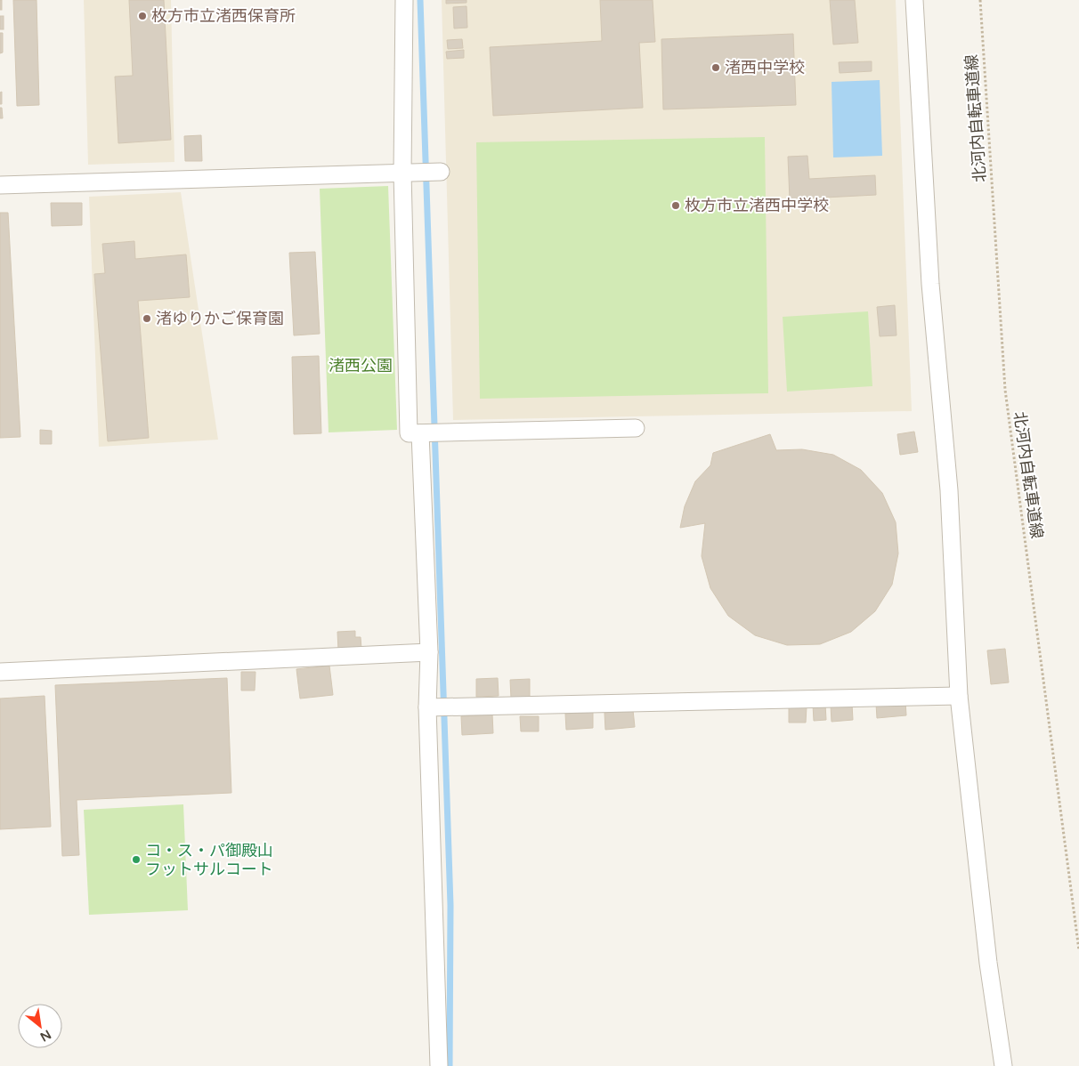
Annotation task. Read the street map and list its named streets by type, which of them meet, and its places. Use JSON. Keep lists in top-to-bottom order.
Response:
{
  "streets": {
    "path": ["北河内自転車道線"]
  },
  "parks": ["渚西公園"],
  "places": [
    "枚方市立渚西保育所",
    "渚西中学校",
    "枚方市立渚西中学校",
    "渚ゆりかご保育園",
    "コ・ス・パ御殿山 フットサルコート"
  ],
  "north": "bottom right"
}
